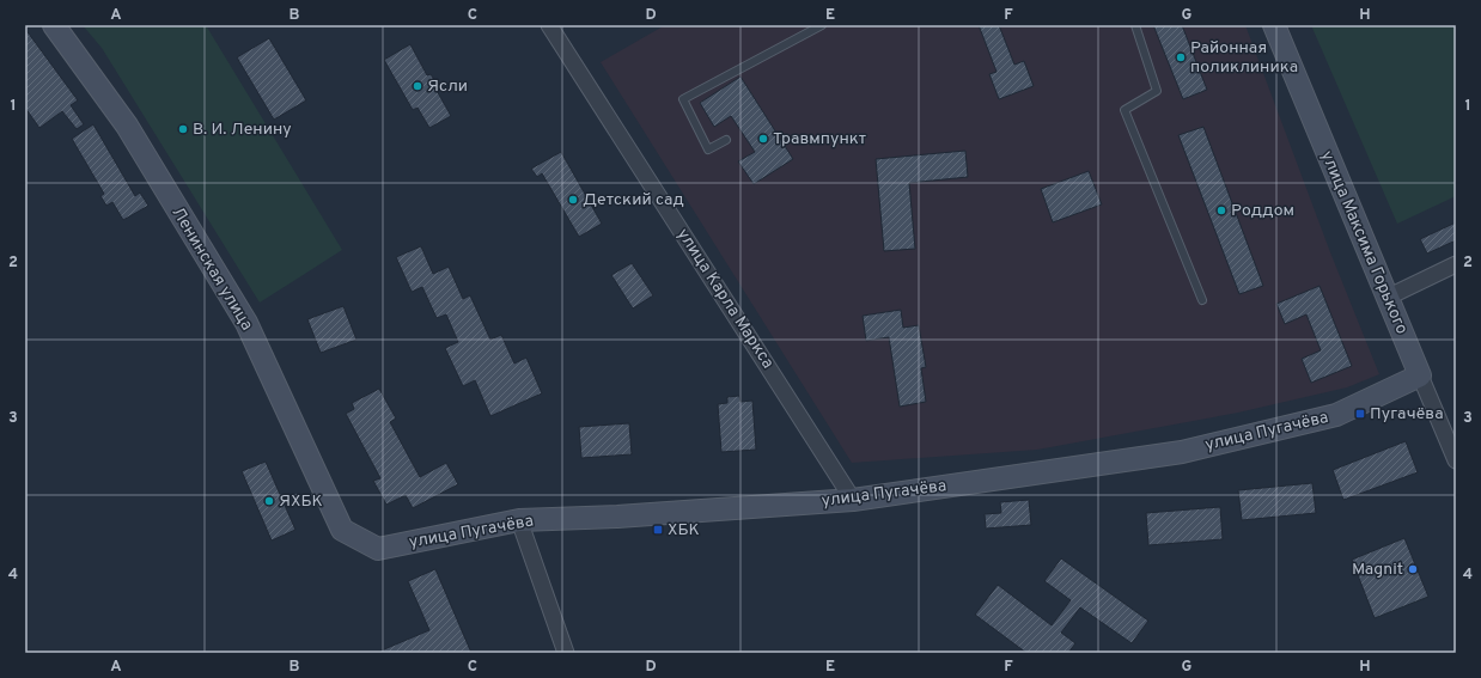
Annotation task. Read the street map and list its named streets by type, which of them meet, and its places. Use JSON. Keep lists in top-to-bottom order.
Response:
{
  "streets": {
    "street": [
      "улица Максима Горького",
      "Ленинская улица",
      "улица Карла Маркса",
      "улица Пугачёва"
    ]
  },
  "crossings": [
    ["улица Максима Горького", "улица Пугачёва"],
    ["Ленинская улица", "улица Пугачёва"],
    ["улица Карла Маркса", "улица Пугачёва"]
  ],
  "places": {
    "other": [
      "Районная поликлиника",
      "Ясли",
      "В. И. Ленину",
      "Травмпункт",
      "Детский сад",
      "Роддом",
      "ЯХБК",
      "Magnit"
    ],
    "transit": ["Пугачёва", "ХБК"]
  },
  "grid": {
    "columns": [
      "A",
      "B",
      "C",
      "D",
      "E",
      "F",
      "G",
      "H"
    ],
    "rows": [
      "1",
      "2",
      "3",
      "4"
    ]
  }
}
